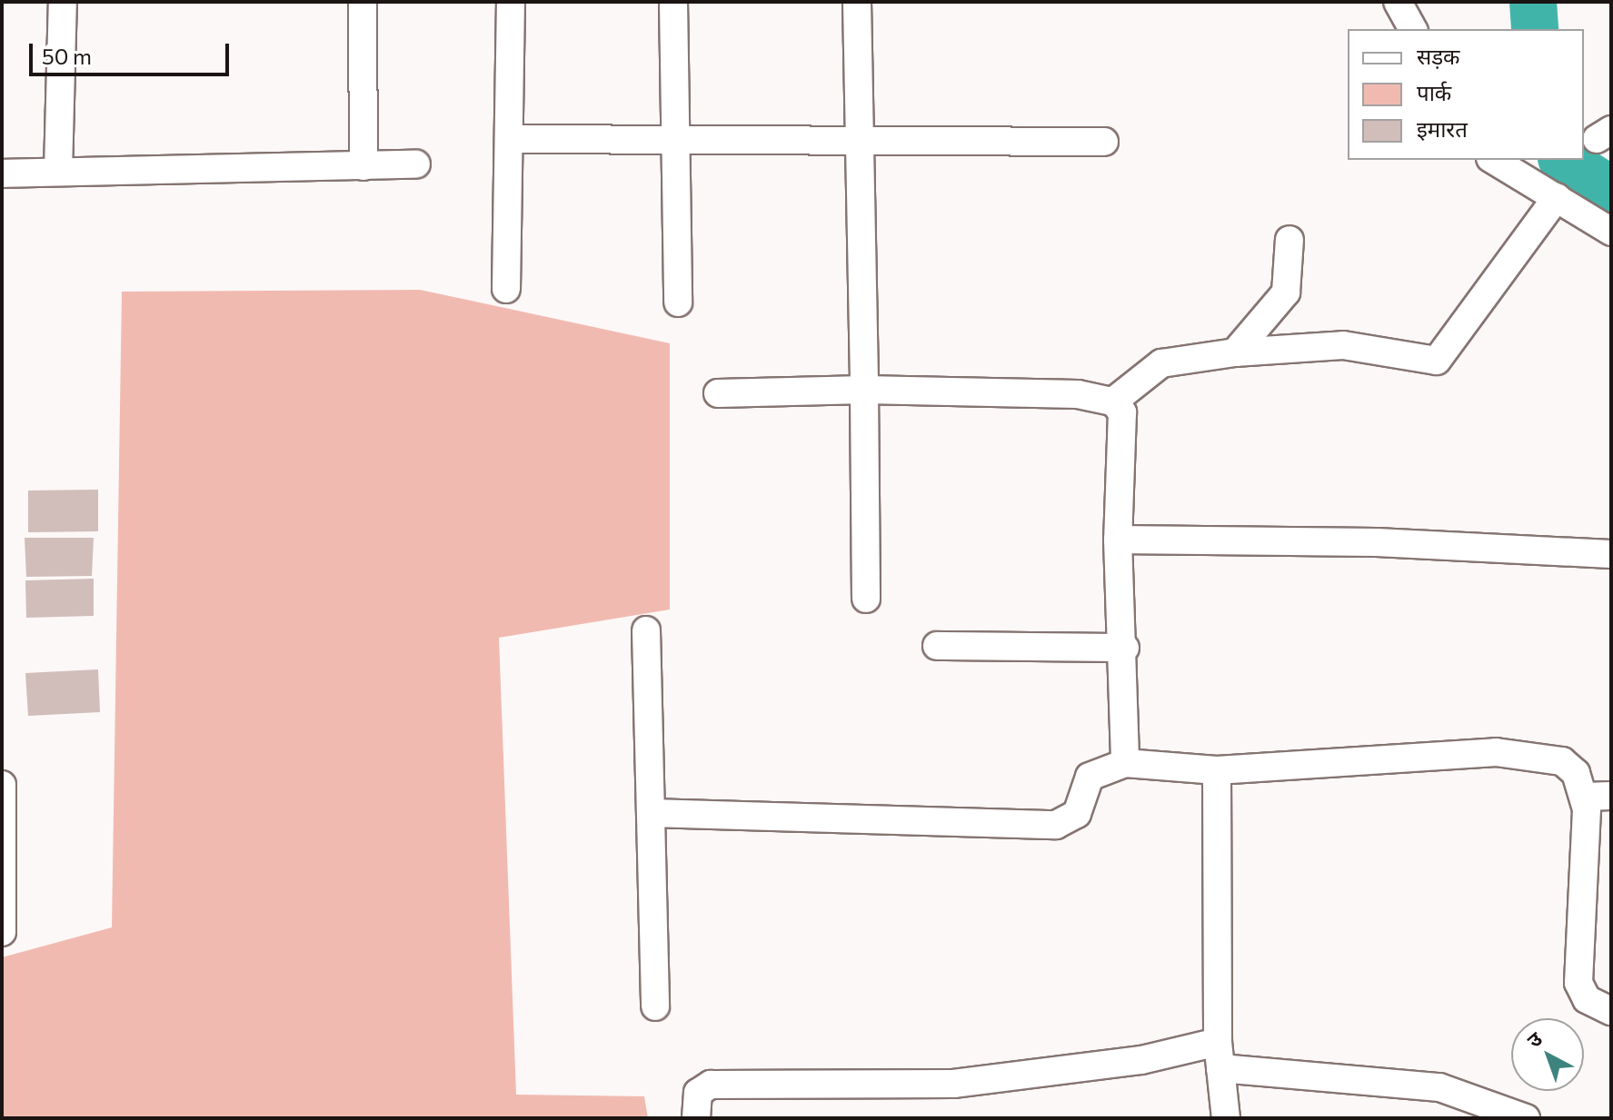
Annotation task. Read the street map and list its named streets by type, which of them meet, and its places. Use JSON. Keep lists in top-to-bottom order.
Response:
{
  "legend": ["सड़क", "पार्क", "इमारत"],
  "scale_bar": "50 m",
  "north": "top left"
}
